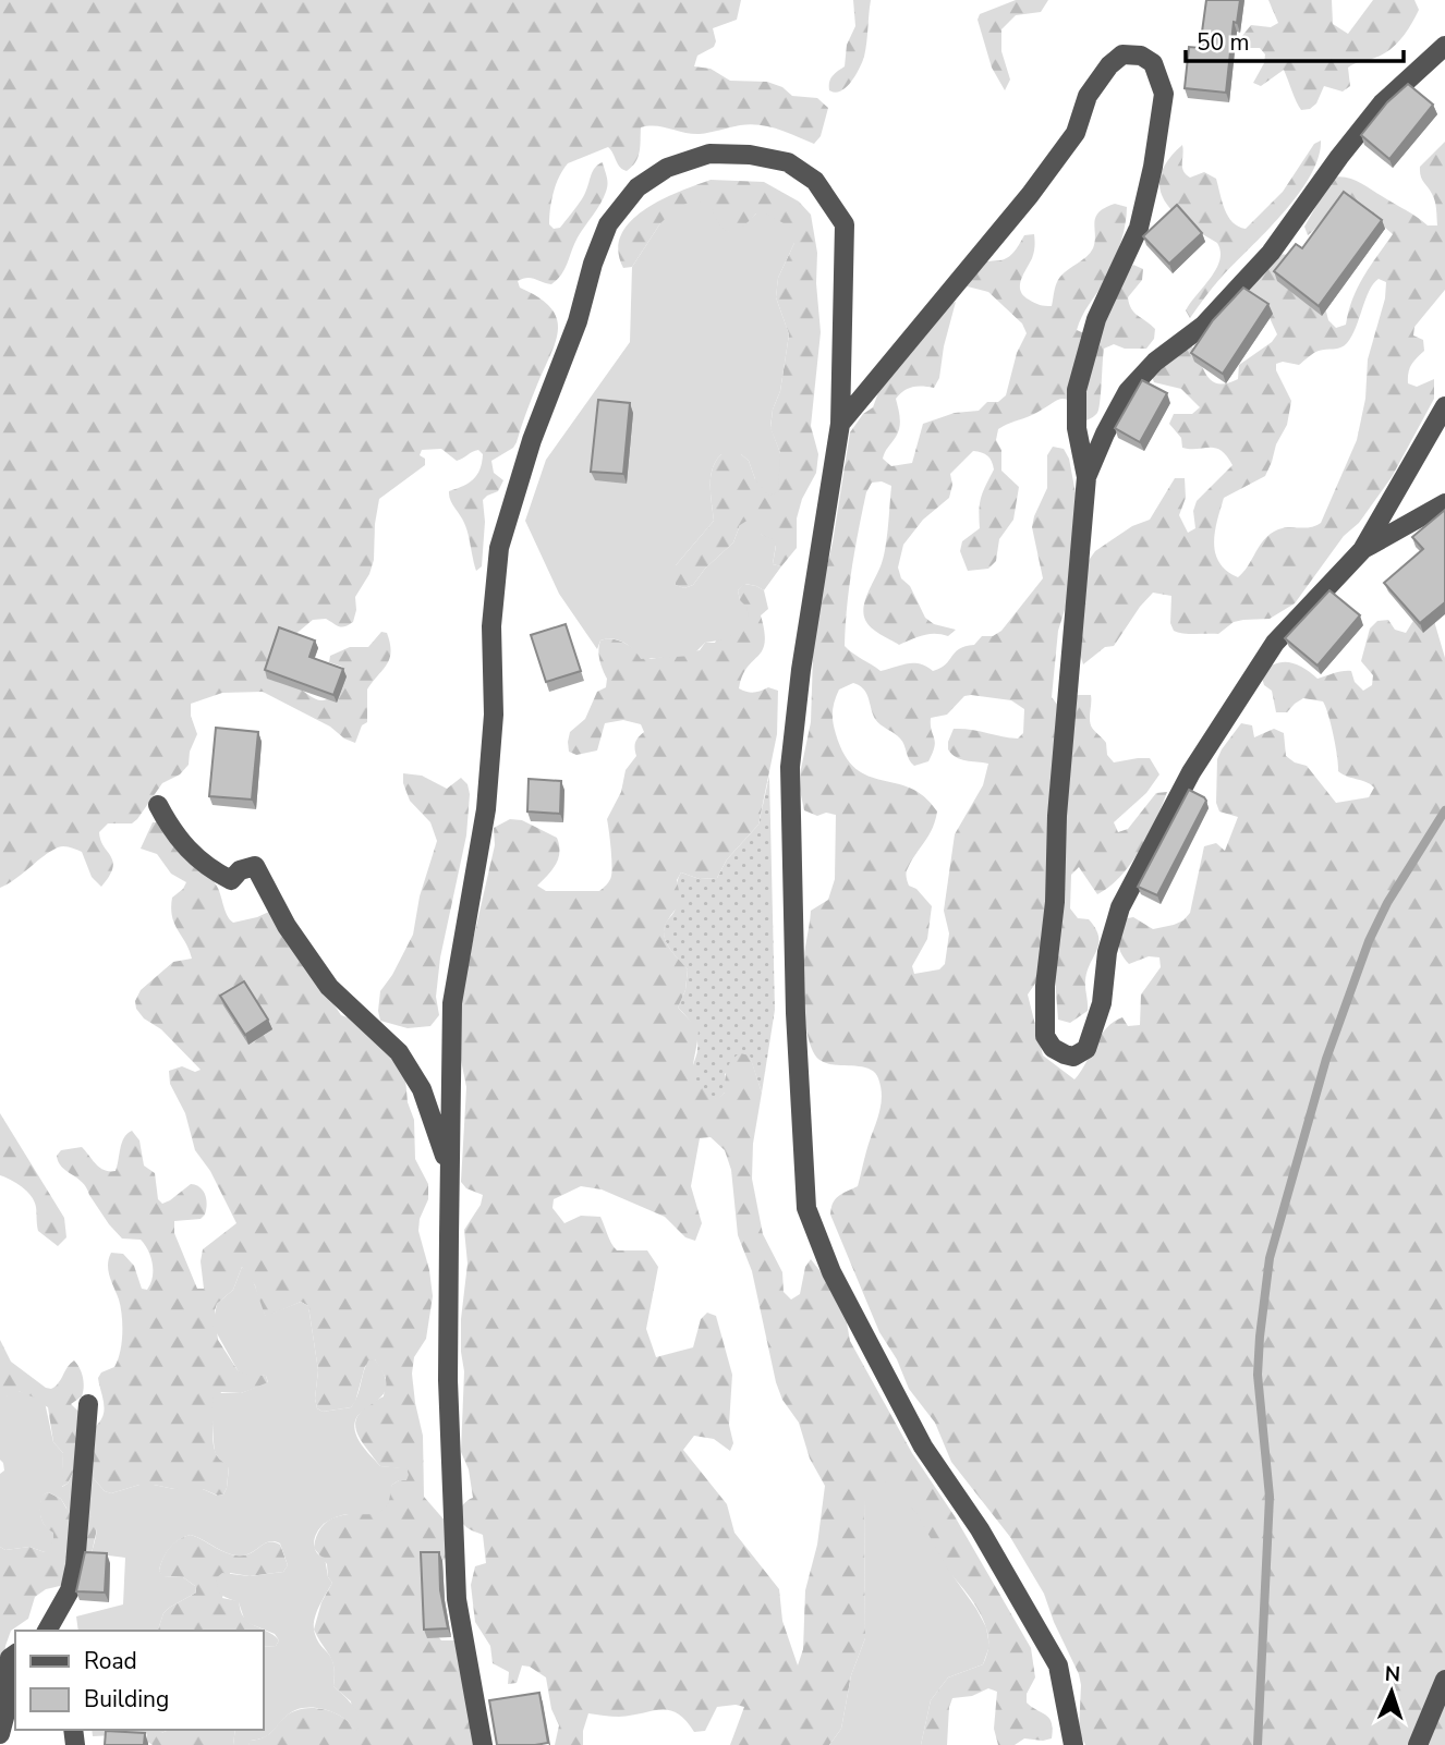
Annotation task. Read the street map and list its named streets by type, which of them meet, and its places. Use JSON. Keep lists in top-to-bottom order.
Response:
{
  "legend": ["Road", "Building"],
  "scale_bar": "50 m",
  "north": "top"
}
